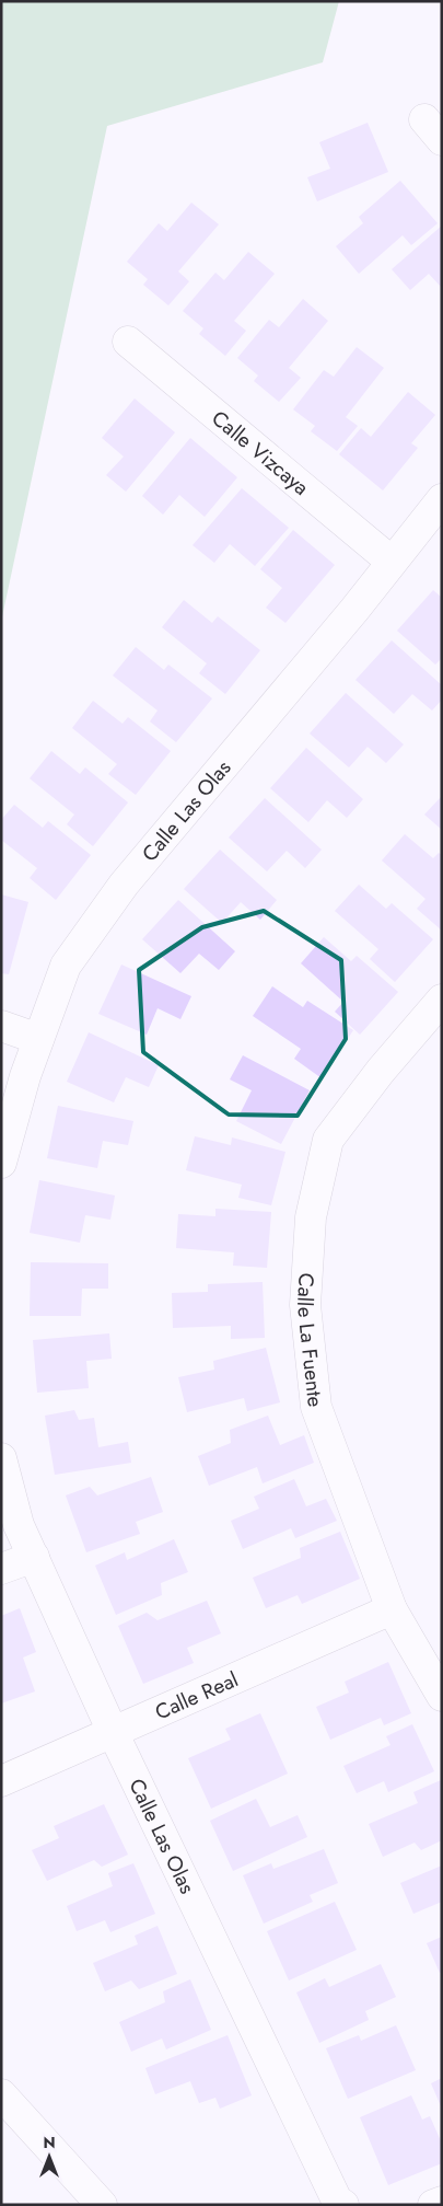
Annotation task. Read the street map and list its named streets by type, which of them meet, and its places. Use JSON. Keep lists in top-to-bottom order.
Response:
{
  "streets": {
    "street": [
      "Calle Vizcaya",
      "Calle Las Olas",
      "Calle La Fuente",
      "Calle Real"
    ]
  },
  "crossings": [
    ["Calle Vizcaya", "Calle Las Olas"],
    ["Calle Las Olas", "Calle Real"],
    ["Calle La Fuente", "Calle Real"]
  ],
  "north": "top"
}
